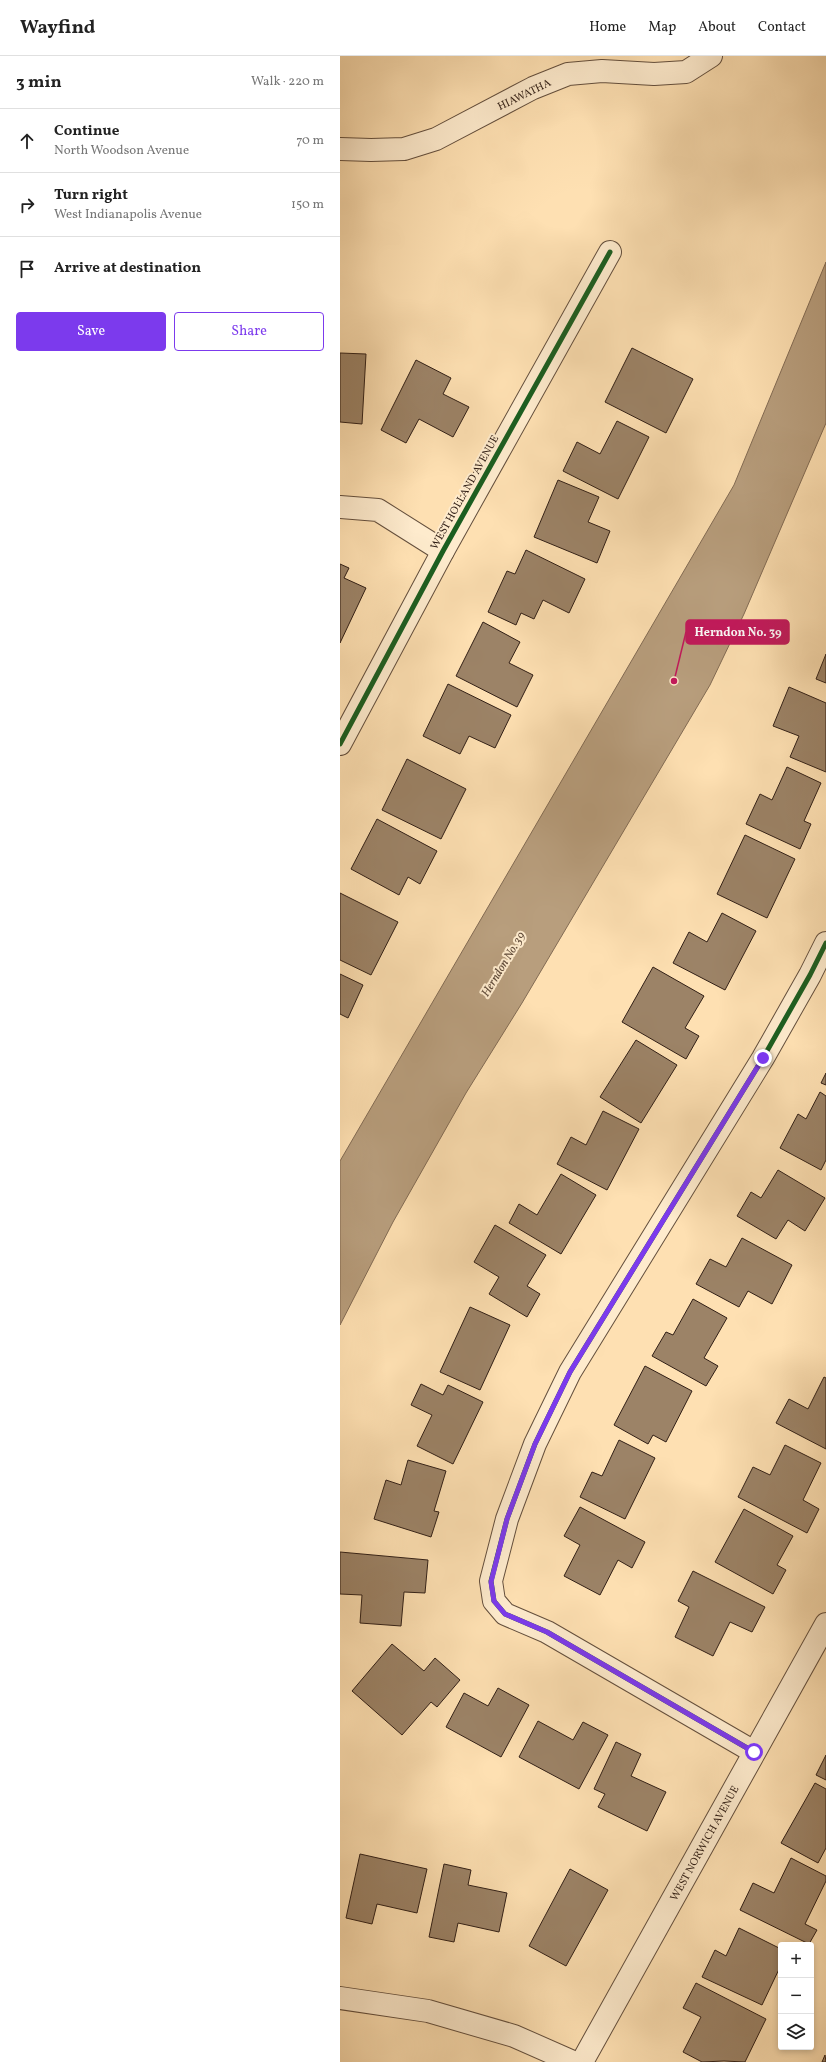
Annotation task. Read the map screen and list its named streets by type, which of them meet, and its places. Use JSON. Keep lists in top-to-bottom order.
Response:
{
  "streets": {
    "street": ["HIAWATHA", "WEST HOLLAND AVENUE", "WEST NORWICH AVENUE"]
  },
  "water": ["Herndon No. 39"],
  "places": ["Herndon No. 39"],
  "page": {
    "header": "Wayfind",
    "nav": [
      "Home",
      "Map",
      "About",
      "Contact"
    ],
    "heading": ["3 min", "Walk · 220 m"],
    "list": [
      ["Continue", "North Woodson Avenue", "70 m"],
      ["Turn right", "West Indianapolis Avenue", "150 m"],
      "Arrive at destination"
    ],
    "buttons": ["Save", "Share"],
    "map_buttons": ["+", "−"]
  }
}
